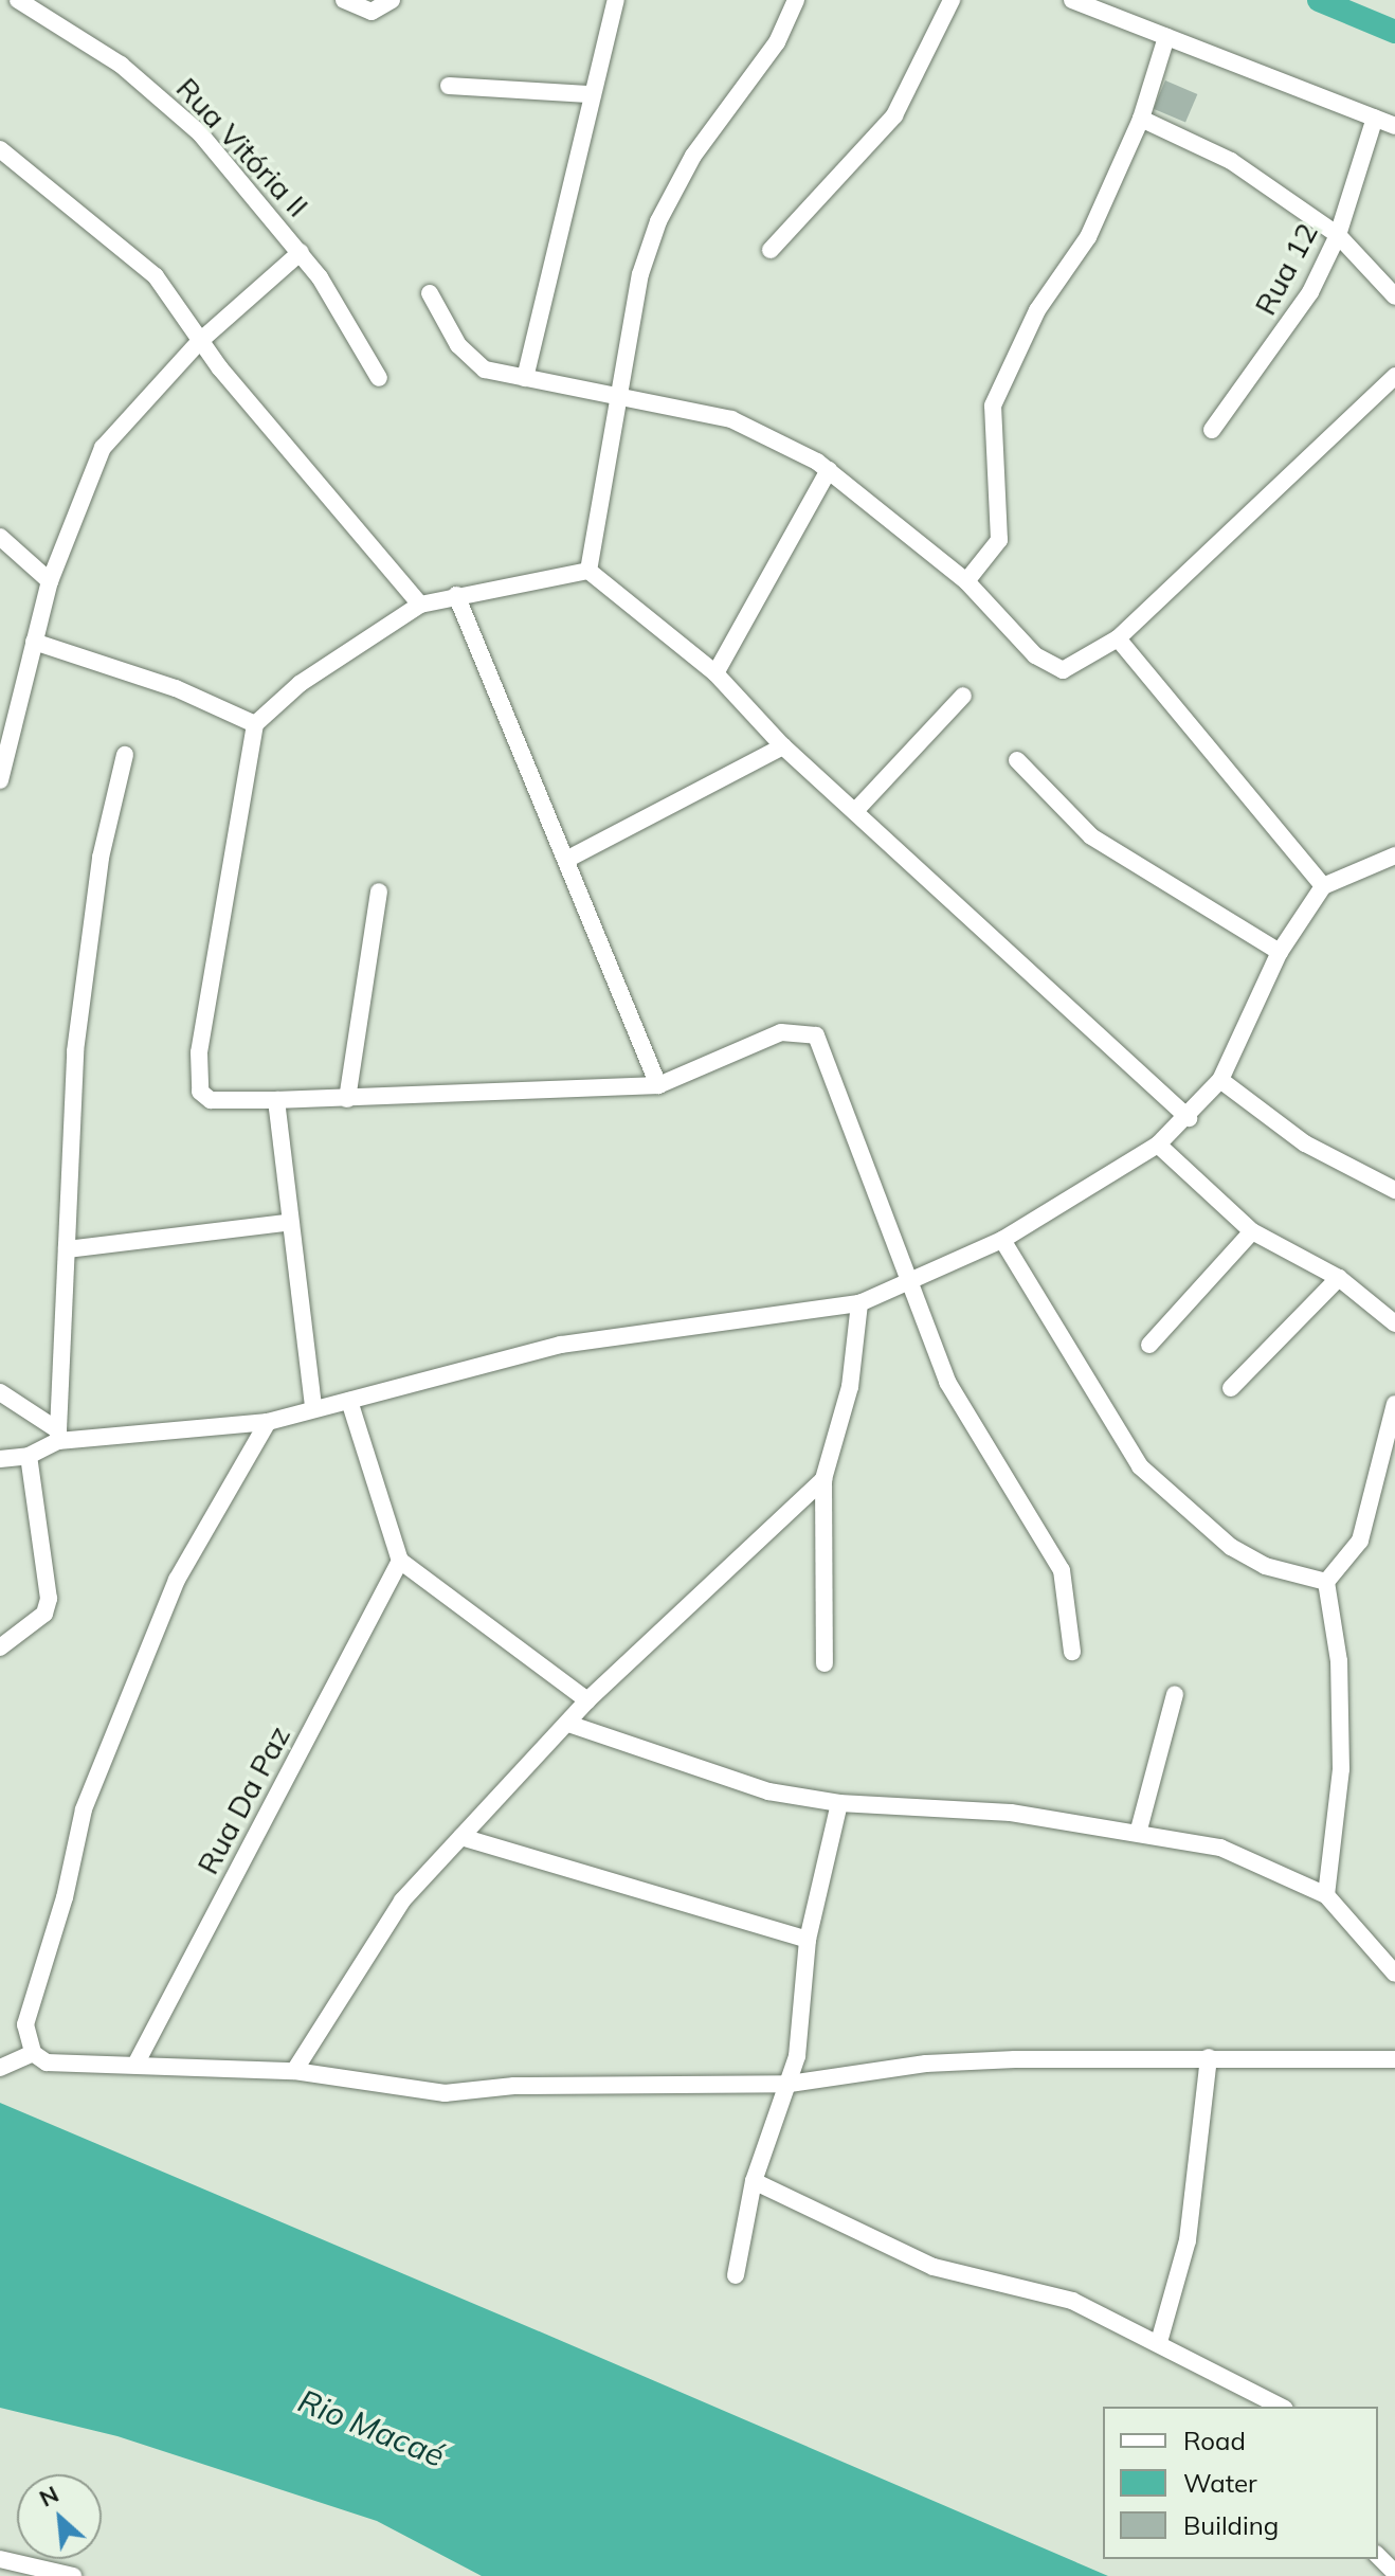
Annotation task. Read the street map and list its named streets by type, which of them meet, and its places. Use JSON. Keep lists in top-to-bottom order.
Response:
{
  "streets": {
    "street": ["Rua Vitória II", "Rua 12", "Rua Da Paz"]
  },
  "water": ["Rio Macaé"],
  "legend": ["Road", "Water", "Building"],
  "north": "top left"
}
